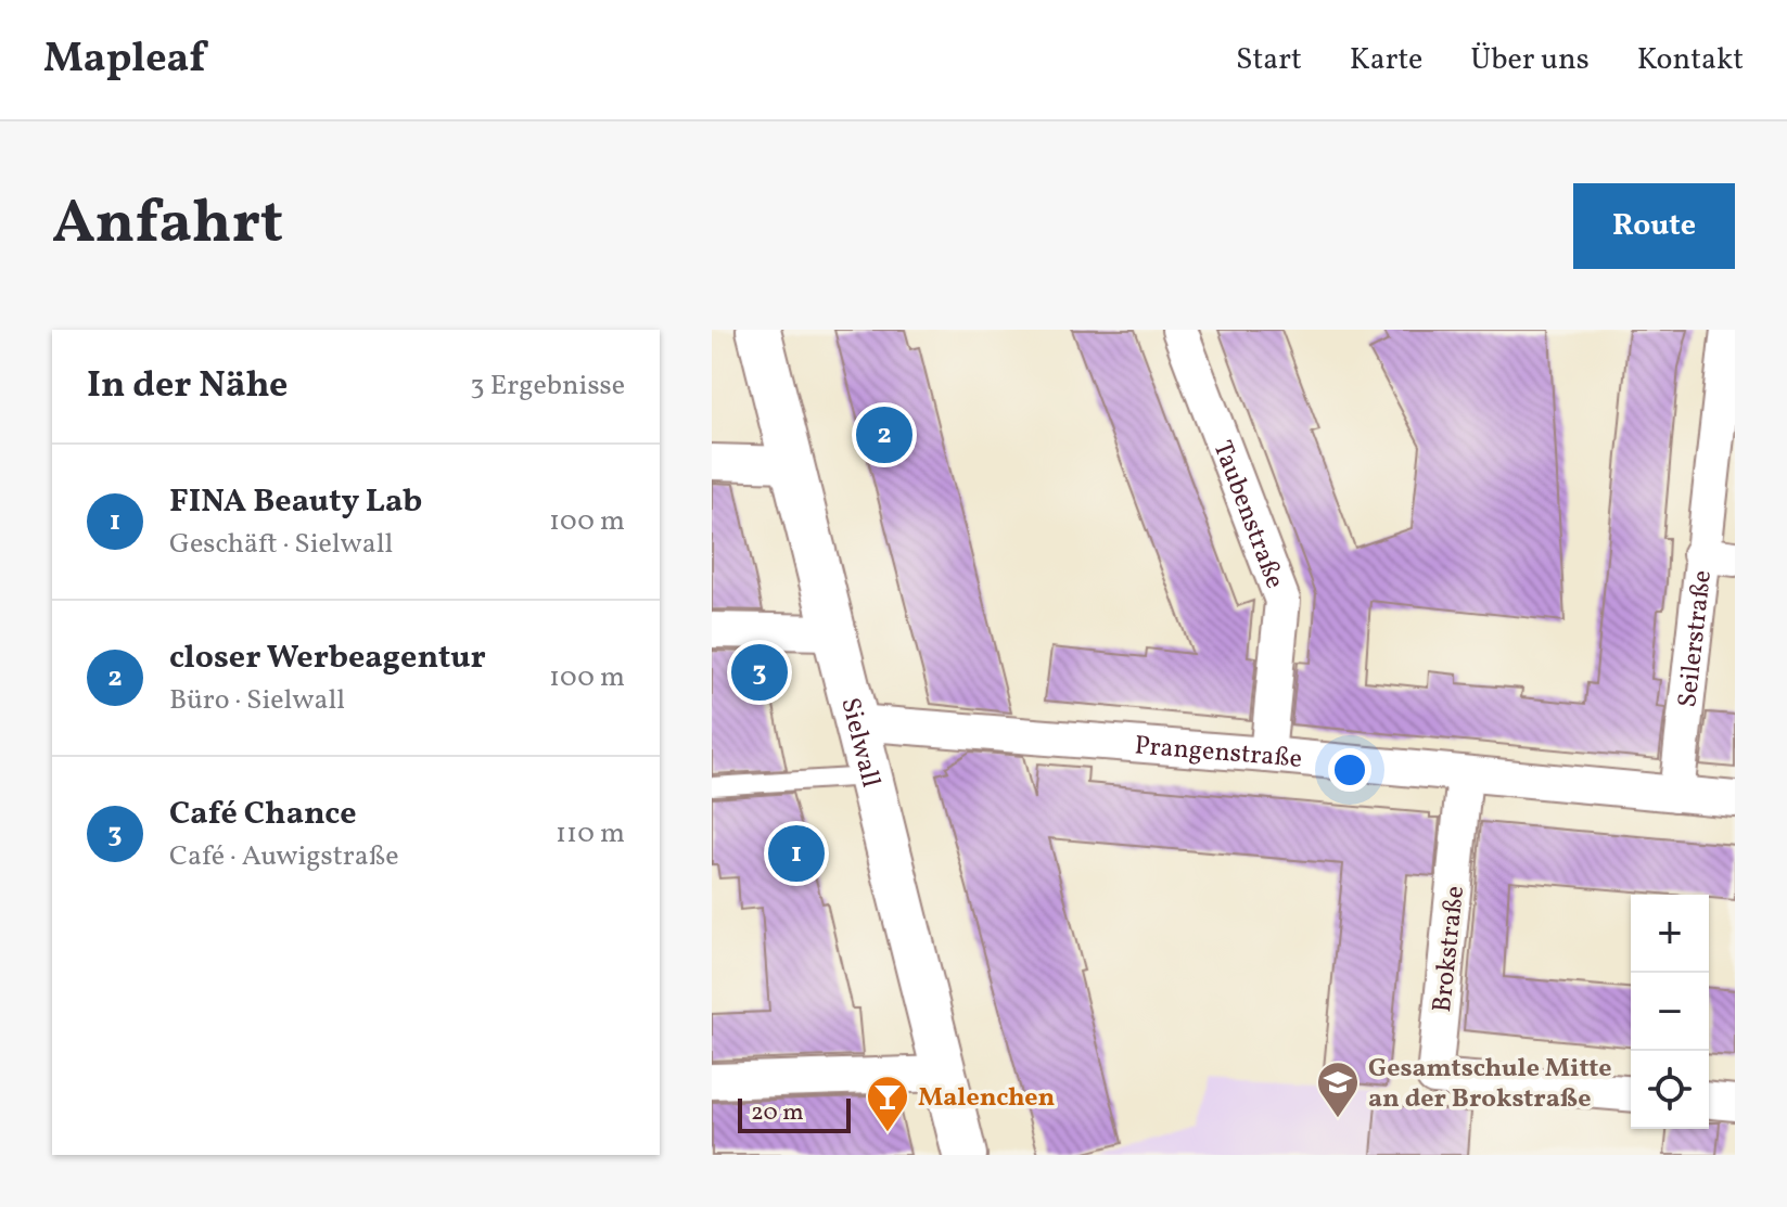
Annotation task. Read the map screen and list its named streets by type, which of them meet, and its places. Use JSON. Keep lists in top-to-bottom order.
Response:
{
  "streets": {
    "street": [
      "Taubenstraße",
      "Seilerstraße",
      "Sielwall",
      "Prangenstraße",
      "Brokstraße"
    ]
  },
  "crossings": [
    ["Taubenstraße", "Prangenstraße"],
    ["Seilerstraße", "Prangenstraße"],
    ["Sielwall", "Prangenstraße"],
    ["Prangenstraße", "Brokstraße"]
  ],
  "places": {
    "school or university": ["Gesamtschule Mitte an der Brokstraße"],
    "bar": ["Malenchen"]
  },
  "scale_bar": "20 m",
  "page": {
    "header": "Mapleaf",
    "nav": [
      "Start",
      "Karte",
      "Über uns",
      "Kontakt"
    ],
    "title": "Anfahrt",
    "buttons": "Route",
    "heading": ["In der Nähe", "3 Ergebnisse"],
    "pins": ["2", "3", "1"],
    "list": [
      {
        "mark": "1",
        "name": "FINA Beauty Lab",
        "note": "Geschäft · Sielwall",
        "value": "100 m"
      },
      {
        "mark": "2",
        "name": "closer Werbeagentur",
        "note": "Büro · Sielwall",
        "value": "100 m"
      },
      {
        "mark": "3",
        "name": "Café Chance",
        "note": "Café · Auwigstraße",
        "value": "110 m"
      }
    ],
    "map_buttons": ["+", "−"],
    "scale": "20 m"
  }
}
